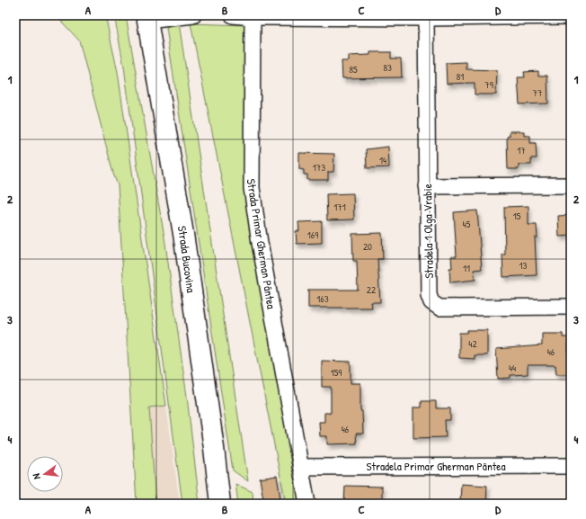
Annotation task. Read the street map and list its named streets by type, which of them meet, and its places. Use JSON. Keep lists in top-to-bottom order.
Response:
{
  "streets": {
    "main road": ["Strada Bucovina"],
    "street": ["Stradela 1 Olga Vrabie", "Strada Primar Gherman Pântea", "Stradela Primar Gherman Pântea"]
  },
  "crossings": [
    ["Strada Primar Gherman Pântea", "Stradela Primar Gherman Pântea"]
  ],
  "house_numbers": [
    "83",
    "85",
    "81",
    "79",
    "77",
    "17",
    "14",
    "173",
    "171",
    "15",
    "45",
    "169",
    "20",
    "13",
    "11",
    "22",
    "163",
    "42",
    "46",
    "44",
    "159",
    "46"
  ],
  "north": "left",
  "grid": {
    "columns": [
      "A",
      "B",
      "C",
      "D"
    ],
    "rows": [
      "1",
      "2",
      "3",
      "4"
    ]
  }
}
